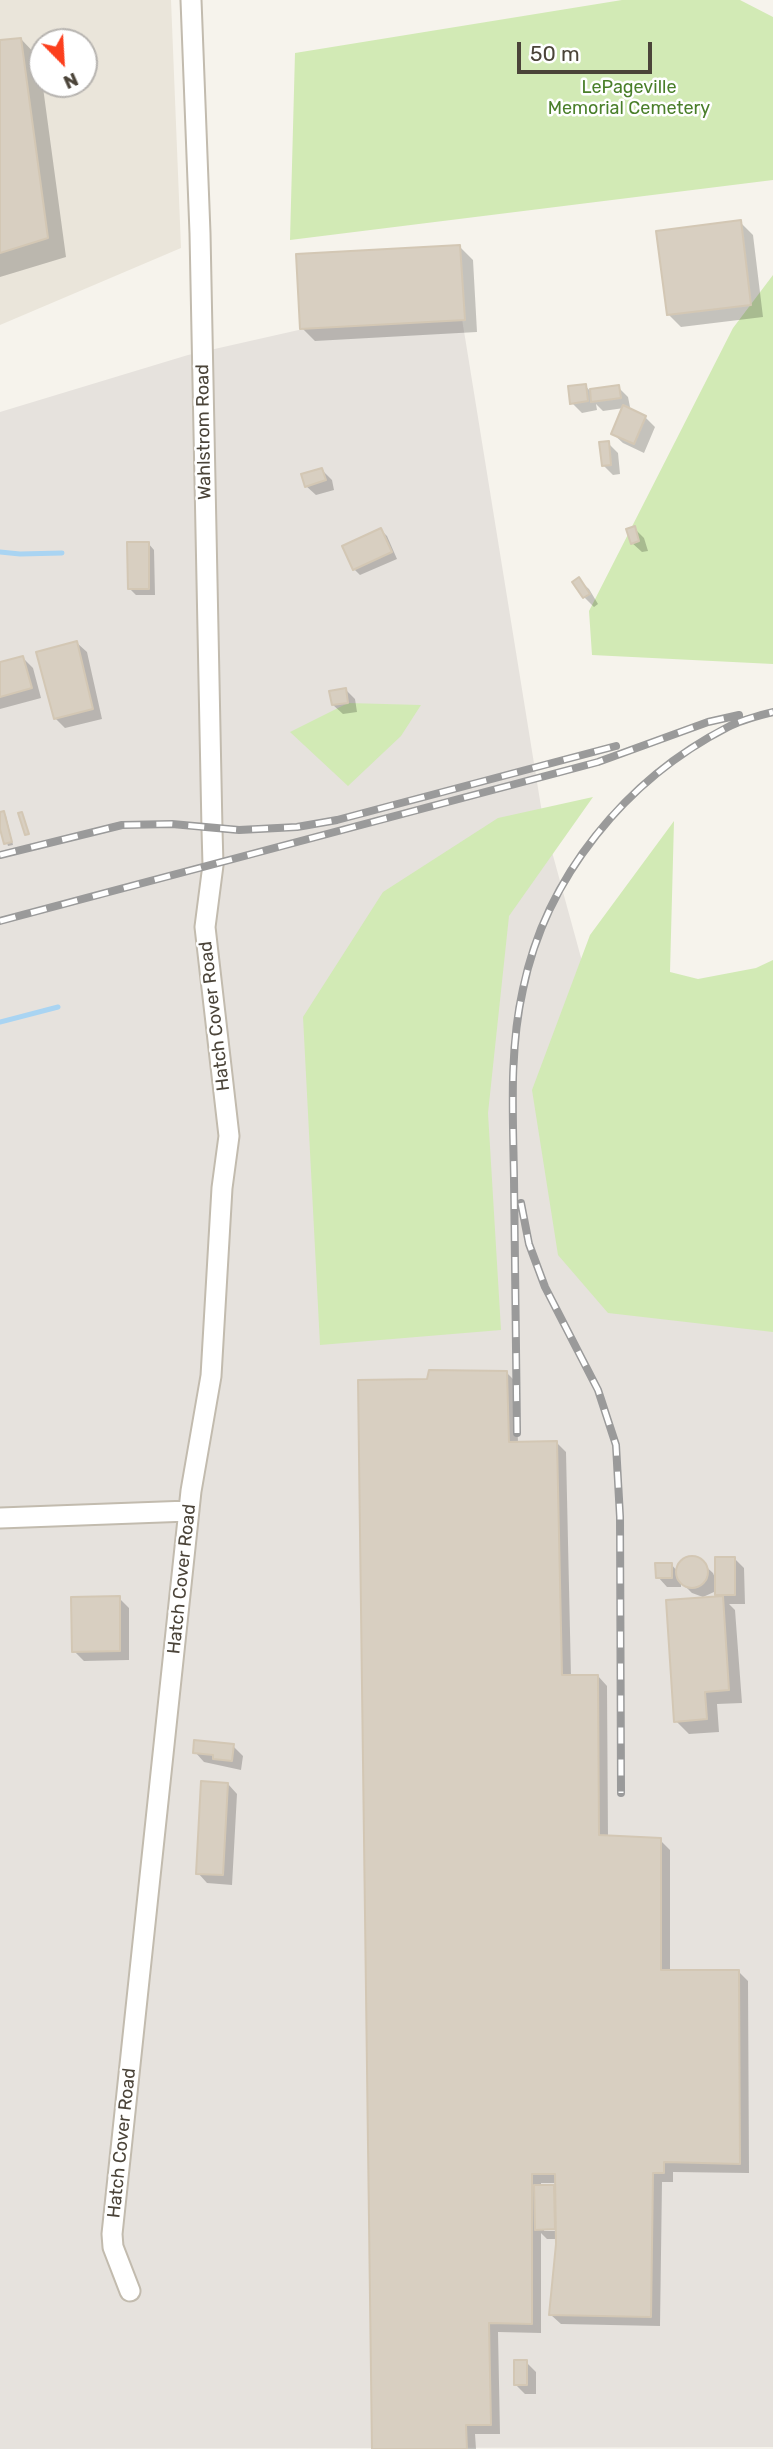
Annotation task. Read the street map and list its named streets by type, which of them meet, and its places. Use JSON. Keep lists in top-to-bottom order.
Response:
{
  "streets": {
    "street": ["Wahlstrom Road", "Hatch Cover Road"]
  },
  "crossings": [
    ["Wahlstrom Road", "Hatch Cover Road"]
  ],
  "parks": ["LePageville Memorial Cemetery"],
  "scale_bar": "50 m",
  "north": "bottom right"
}
